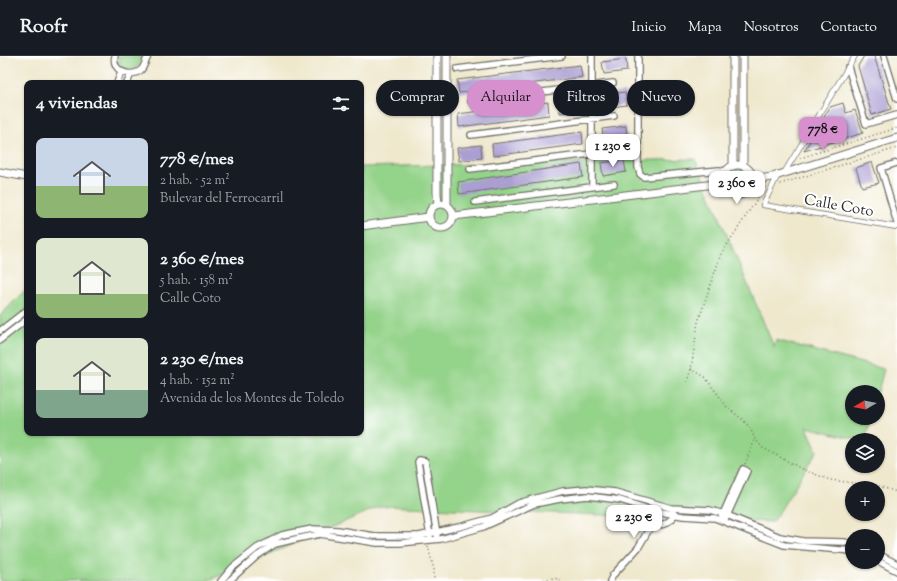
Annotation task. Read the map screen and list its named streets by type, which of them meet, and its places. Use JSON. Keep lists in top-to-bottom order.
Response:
{
  "streets": {
    "street": ["Calle Coto"]
  },
  "north": "left",
  "page": {
    "header": "Roofr",
    "nav": [
      "Inicio",
      "Mapa",
      "Nosotros",
      "Contacto"
    ],
    "chip": [
      "Comprar",
      "Alquilar",
      "Filtros",
      "Nuevo"
    ],
    "heading": "4 viviendas",
    "price": [
      "778 €",
      "1 230 €",
      "2 360 €",
      "2 230 €"
    ],
    "list": [
      {
        "name": "778 €/mes",
        "note": "2 hab. · 52 m² · Bulevar del Ferrocarril"
      },
      {
        "name": "2 360 €/mes",
        "note": "5 hab. · 158 m² · Calle Coto"
      },
      {
        "name": "2 230 €/mes",
        "note": "4 hab. · 152 m² · Avenida de los Montes de Toledo"
      }
    ],
    "map_buttons": ["+", "−"]
  }
}
